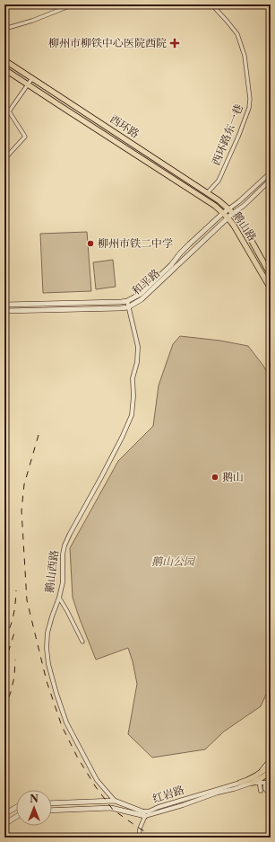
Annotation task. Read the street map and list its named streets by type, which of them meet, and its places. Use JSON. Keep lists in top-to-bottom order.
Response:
{
  "streets": {
    "main road": [
      "西环路",
      "鹅山路",
      "和平路",
      "红岩路"
    ],
    "street": ["西环路东一巷", "鹅山西路"]
  },
  "crossings": [
    ["西环路", "西环路东一巷"],
    ["西环路", "鹅山路"],
    ["西环路", "和平路"],
    ["鹅山路", "和平路"],
    ["和平路", "鹅山西路"],
    ["鹅山西路", "红岩路"]
  ],
  "parks": ["鹅山公园"],
  "places": {
    "health": ["柳州市柳铁中心医院西院"],
    "other": ["柳州市铁二中学", "鹅山"]
  },
  "north": "top"
}
